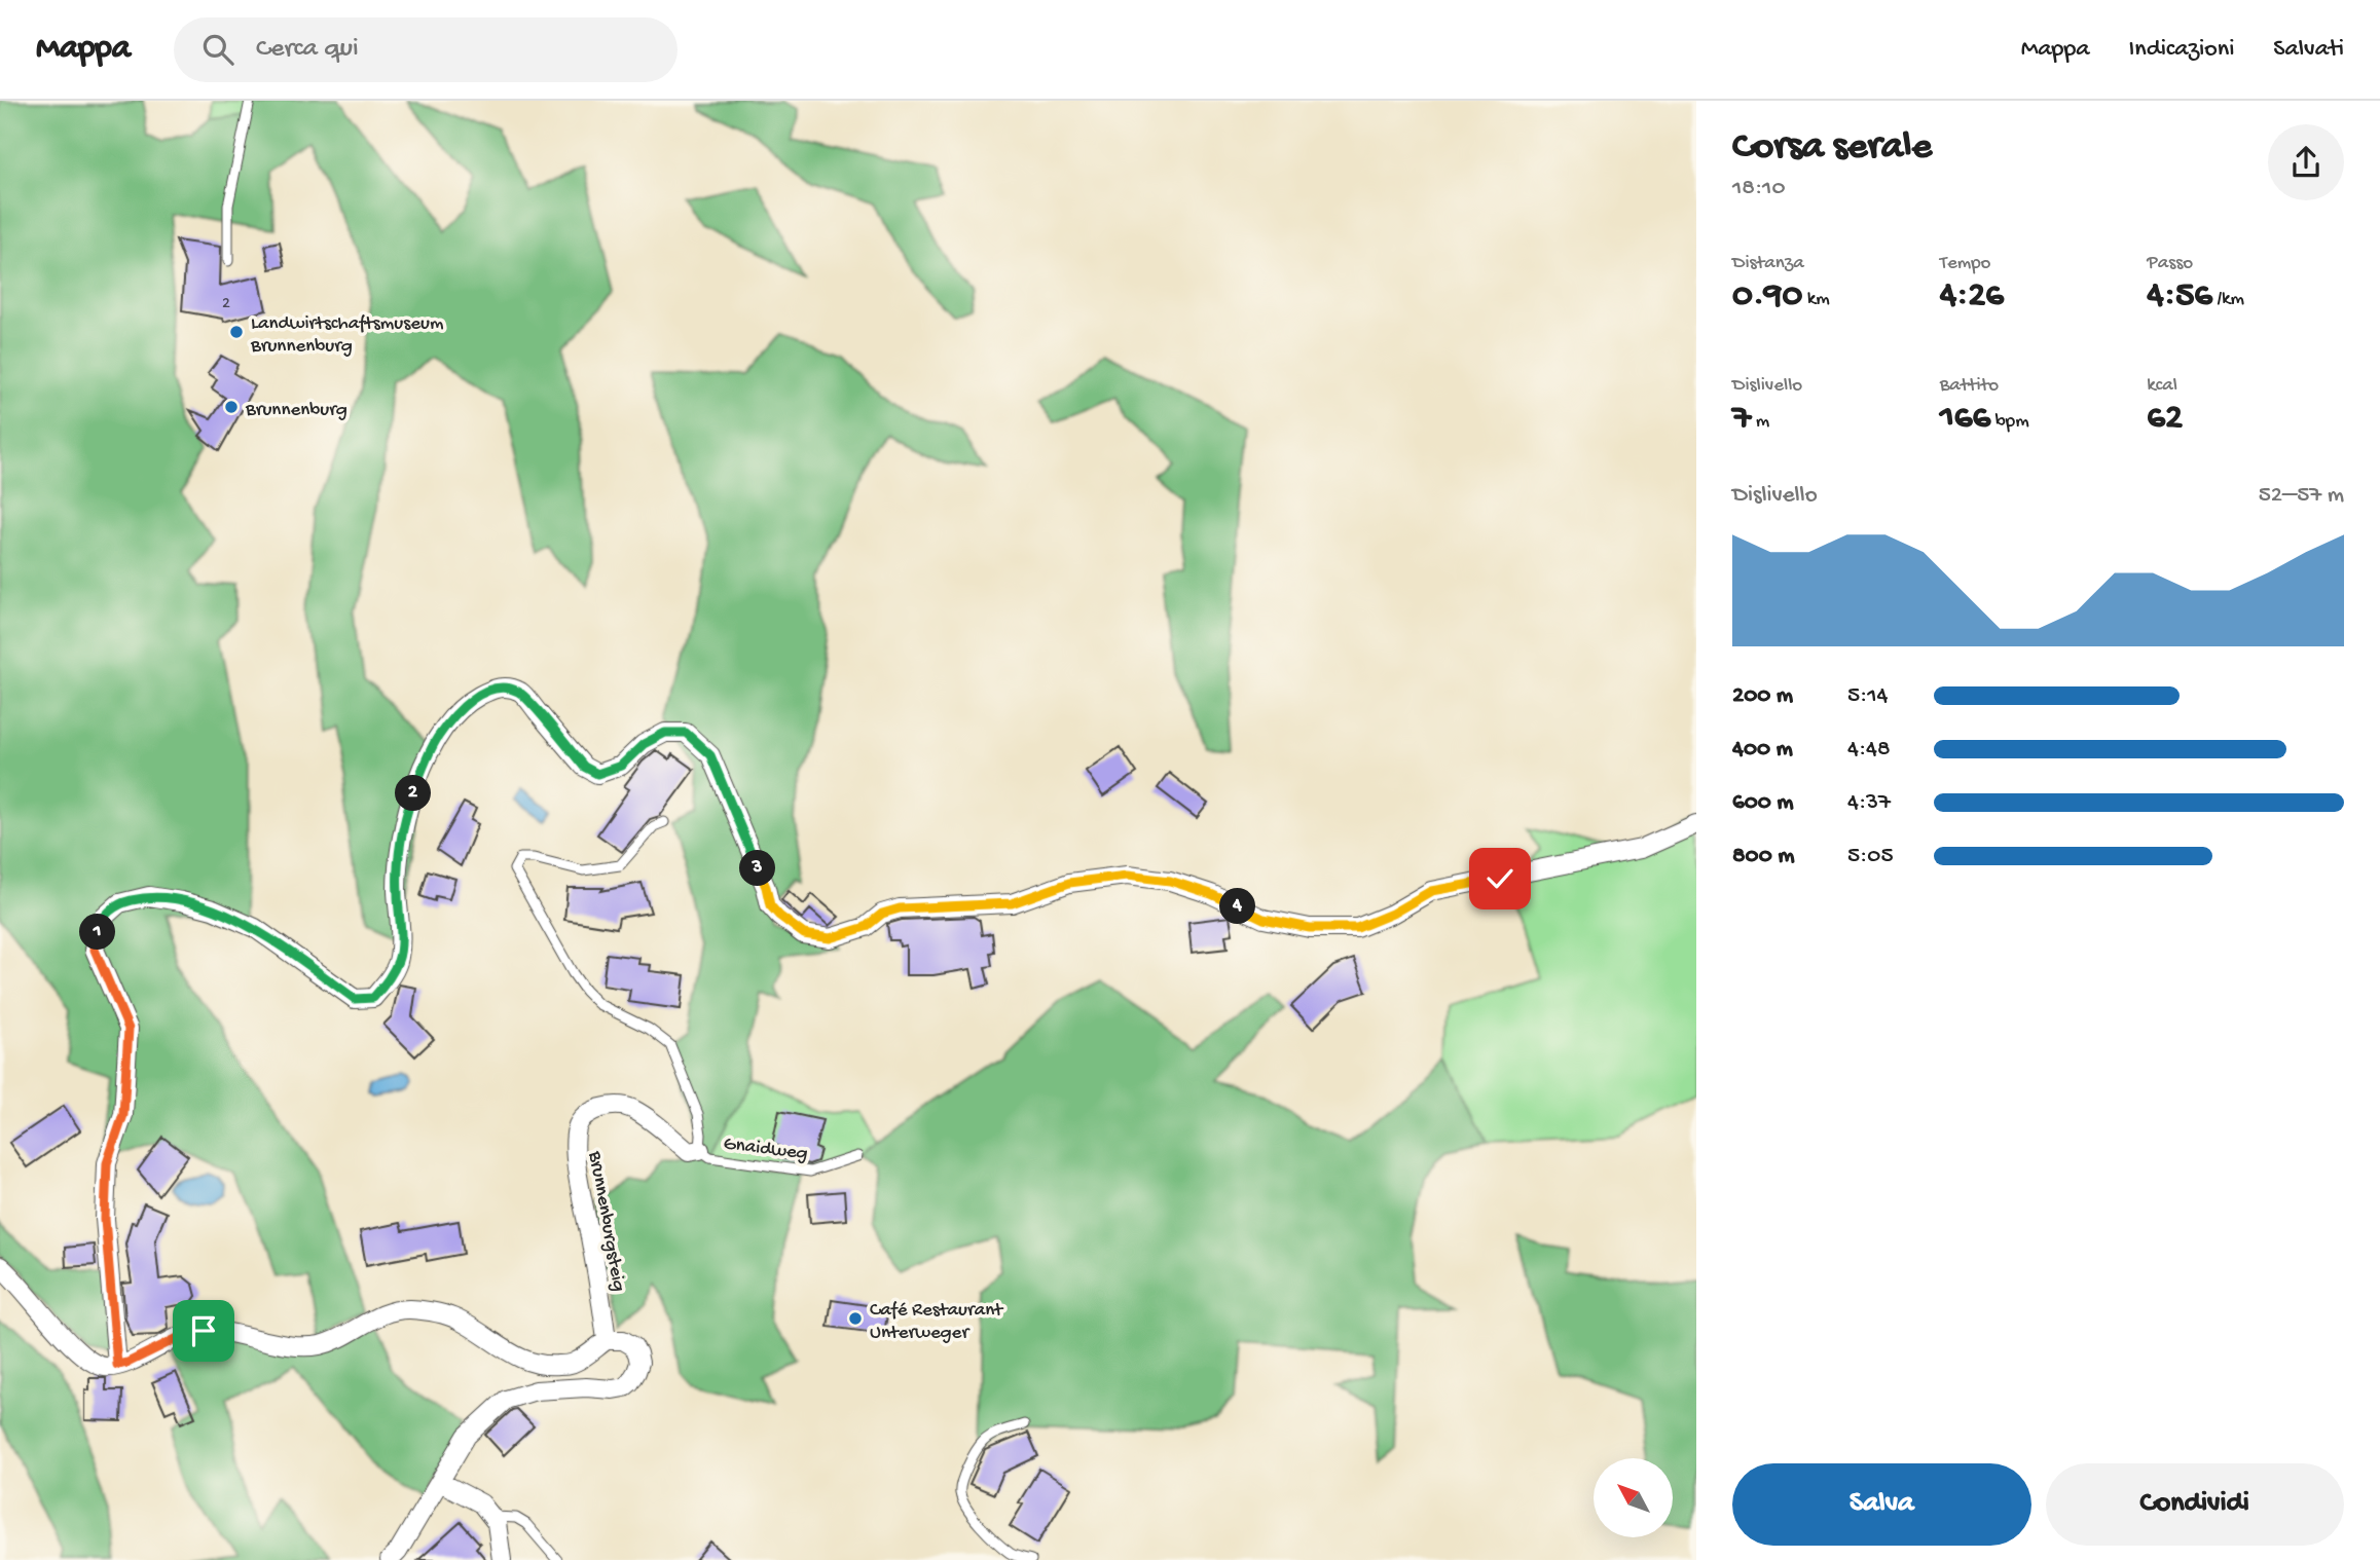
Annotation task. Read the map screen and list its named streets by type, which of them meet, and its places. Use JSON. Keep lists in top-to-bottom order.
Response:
{
  "streets": {
    "street": ["Brunnenburgsteig"],
    "lane": ["Gnaidweg"]
  },
  "crossings": [
    ["Gnaidweg", "Brunnenburgsteig"]
  ],
  "places": ["Landwirtschaftsmuseum Brunnenburg", "Brunnenburg", "Café Restaurant Unterweger"],
  "house_numbers": ["2"],
  "north": "top left",
  "page": {
    "header": "Mappa",
    "search": "Cerca qui",
    "nav": ["Mappa", "Indicazioni", "Salvati"],
    "heading": ["Corsa serale", "18:10"],
    "stats": [
      ["Distanza", "0.90 km"],
      ["Tempo", "4:26"],
      ["Passo", "4:56 /km"],
      ["Dislivello", "7 m"],
      ["Battito", "166 bpm"],
      ["kcal", "62"]
    ],
    "chart": ["Dislivello", "52–57 m"],
    "list": [
      {
        "name": "200 m",
        "note": "5:14"
      },
      {
        "name": "400 m",
        "note": "4:48"
      },
      {
        "name": "600 m",
        "note": "4:37"
      },
      {
        "name": "800 m",
        "note": "5:05"
      }
    ],
    "pins": [
      "2",
      "3",
      "4",
      "1"
    ],
    "buttons": ["Salva", "Condividi"]
  }
}
